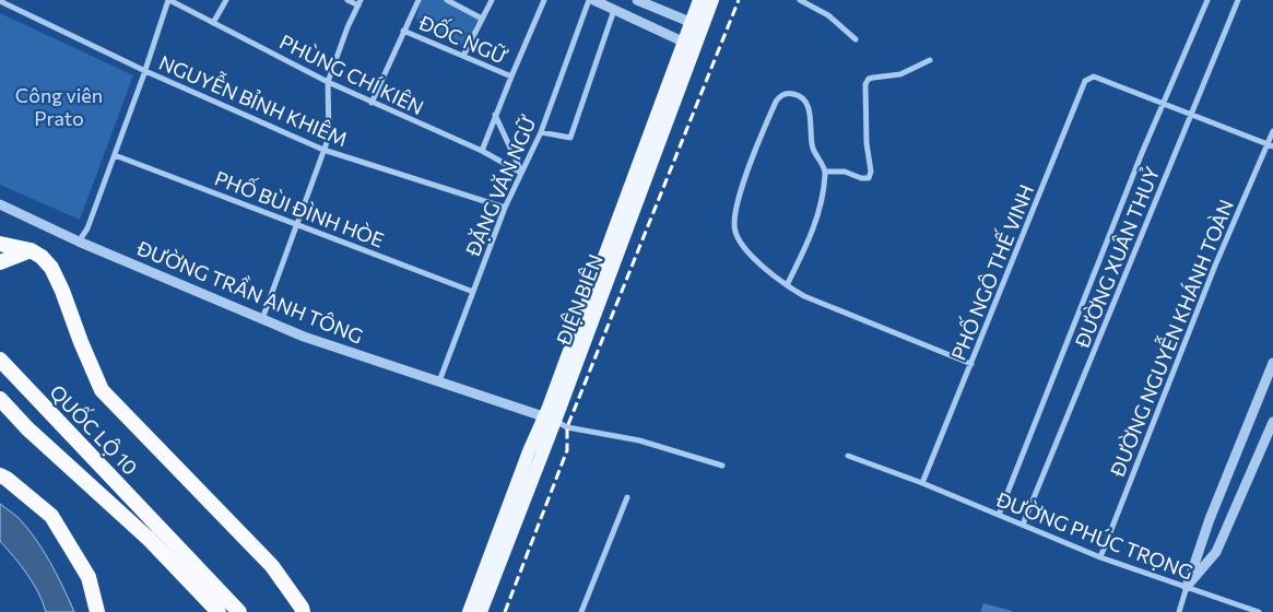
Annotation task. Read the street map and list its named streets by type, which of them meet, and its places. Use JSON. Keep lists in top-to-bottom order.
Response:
{
  "streets": {
    "highway": ["QUỐC LỘ 10"],
    "main road": ["ĐIỆN BIÊN"],
    "street": [
      "ĐỐC NGỮ",
      "PHÙNG CHÍ KIÊN",
      "NGUYỄN BỈNH KHIÊM",
      "ĐẶNG VĂN NGỮ",
      "PHỐ BÙI ĐÌNH HÒE",
      "ĐƯỜNG XUÂN THUỶ",
      "PHỐ NGÔ THẾ VINH",
      "ĐƯỜNG TRẦN ANH TÔNG",
      "ĐƯỜNG NGUYỄN KHÁNH TOÀN",
      "ĐƯỜNG PHÚC TRỌNG"
    ]
  },
  "crossings": [
    ["PHÙNG CHÍ KIÊN", "ĐẶNG VĂN NGỮ"],
    ["NGUYỄN BỈNH KHIÊM", "ĐẶNG VĂN NGỮ"],
    ["ĐẶNG VĂN NGỮ", "PHỐ BÙI ĐÌNH HÒE"],
    ["ĐẶNG VĂN NGỮ", "ĐƯỜNG TRẦN ANH TÔNG"],
    ["ĐƯỜNG XUÂN THUỶ", "PHỐ NGÔ THẾ VINH"],
    ["ĐƯỜNG XUÂN THUỶ", "ĐƯỜNG PHÚC TRỌNG"],
    ["PHỐ NGÔ THẾ VINH", "ĐƯỜNG PHÚC TRỌNG"],
    ["ĐƯỜNG TRẦN ANH TÔNG", "ĐIỆN BIÊN"],
    ["ĐƯỜNG NGUYỄN KHÁNH TOÀN", "ĐƯỜNG PHÚC TRỌNG"]
  ],
  "parks": ["Công viên Prato"]
}
